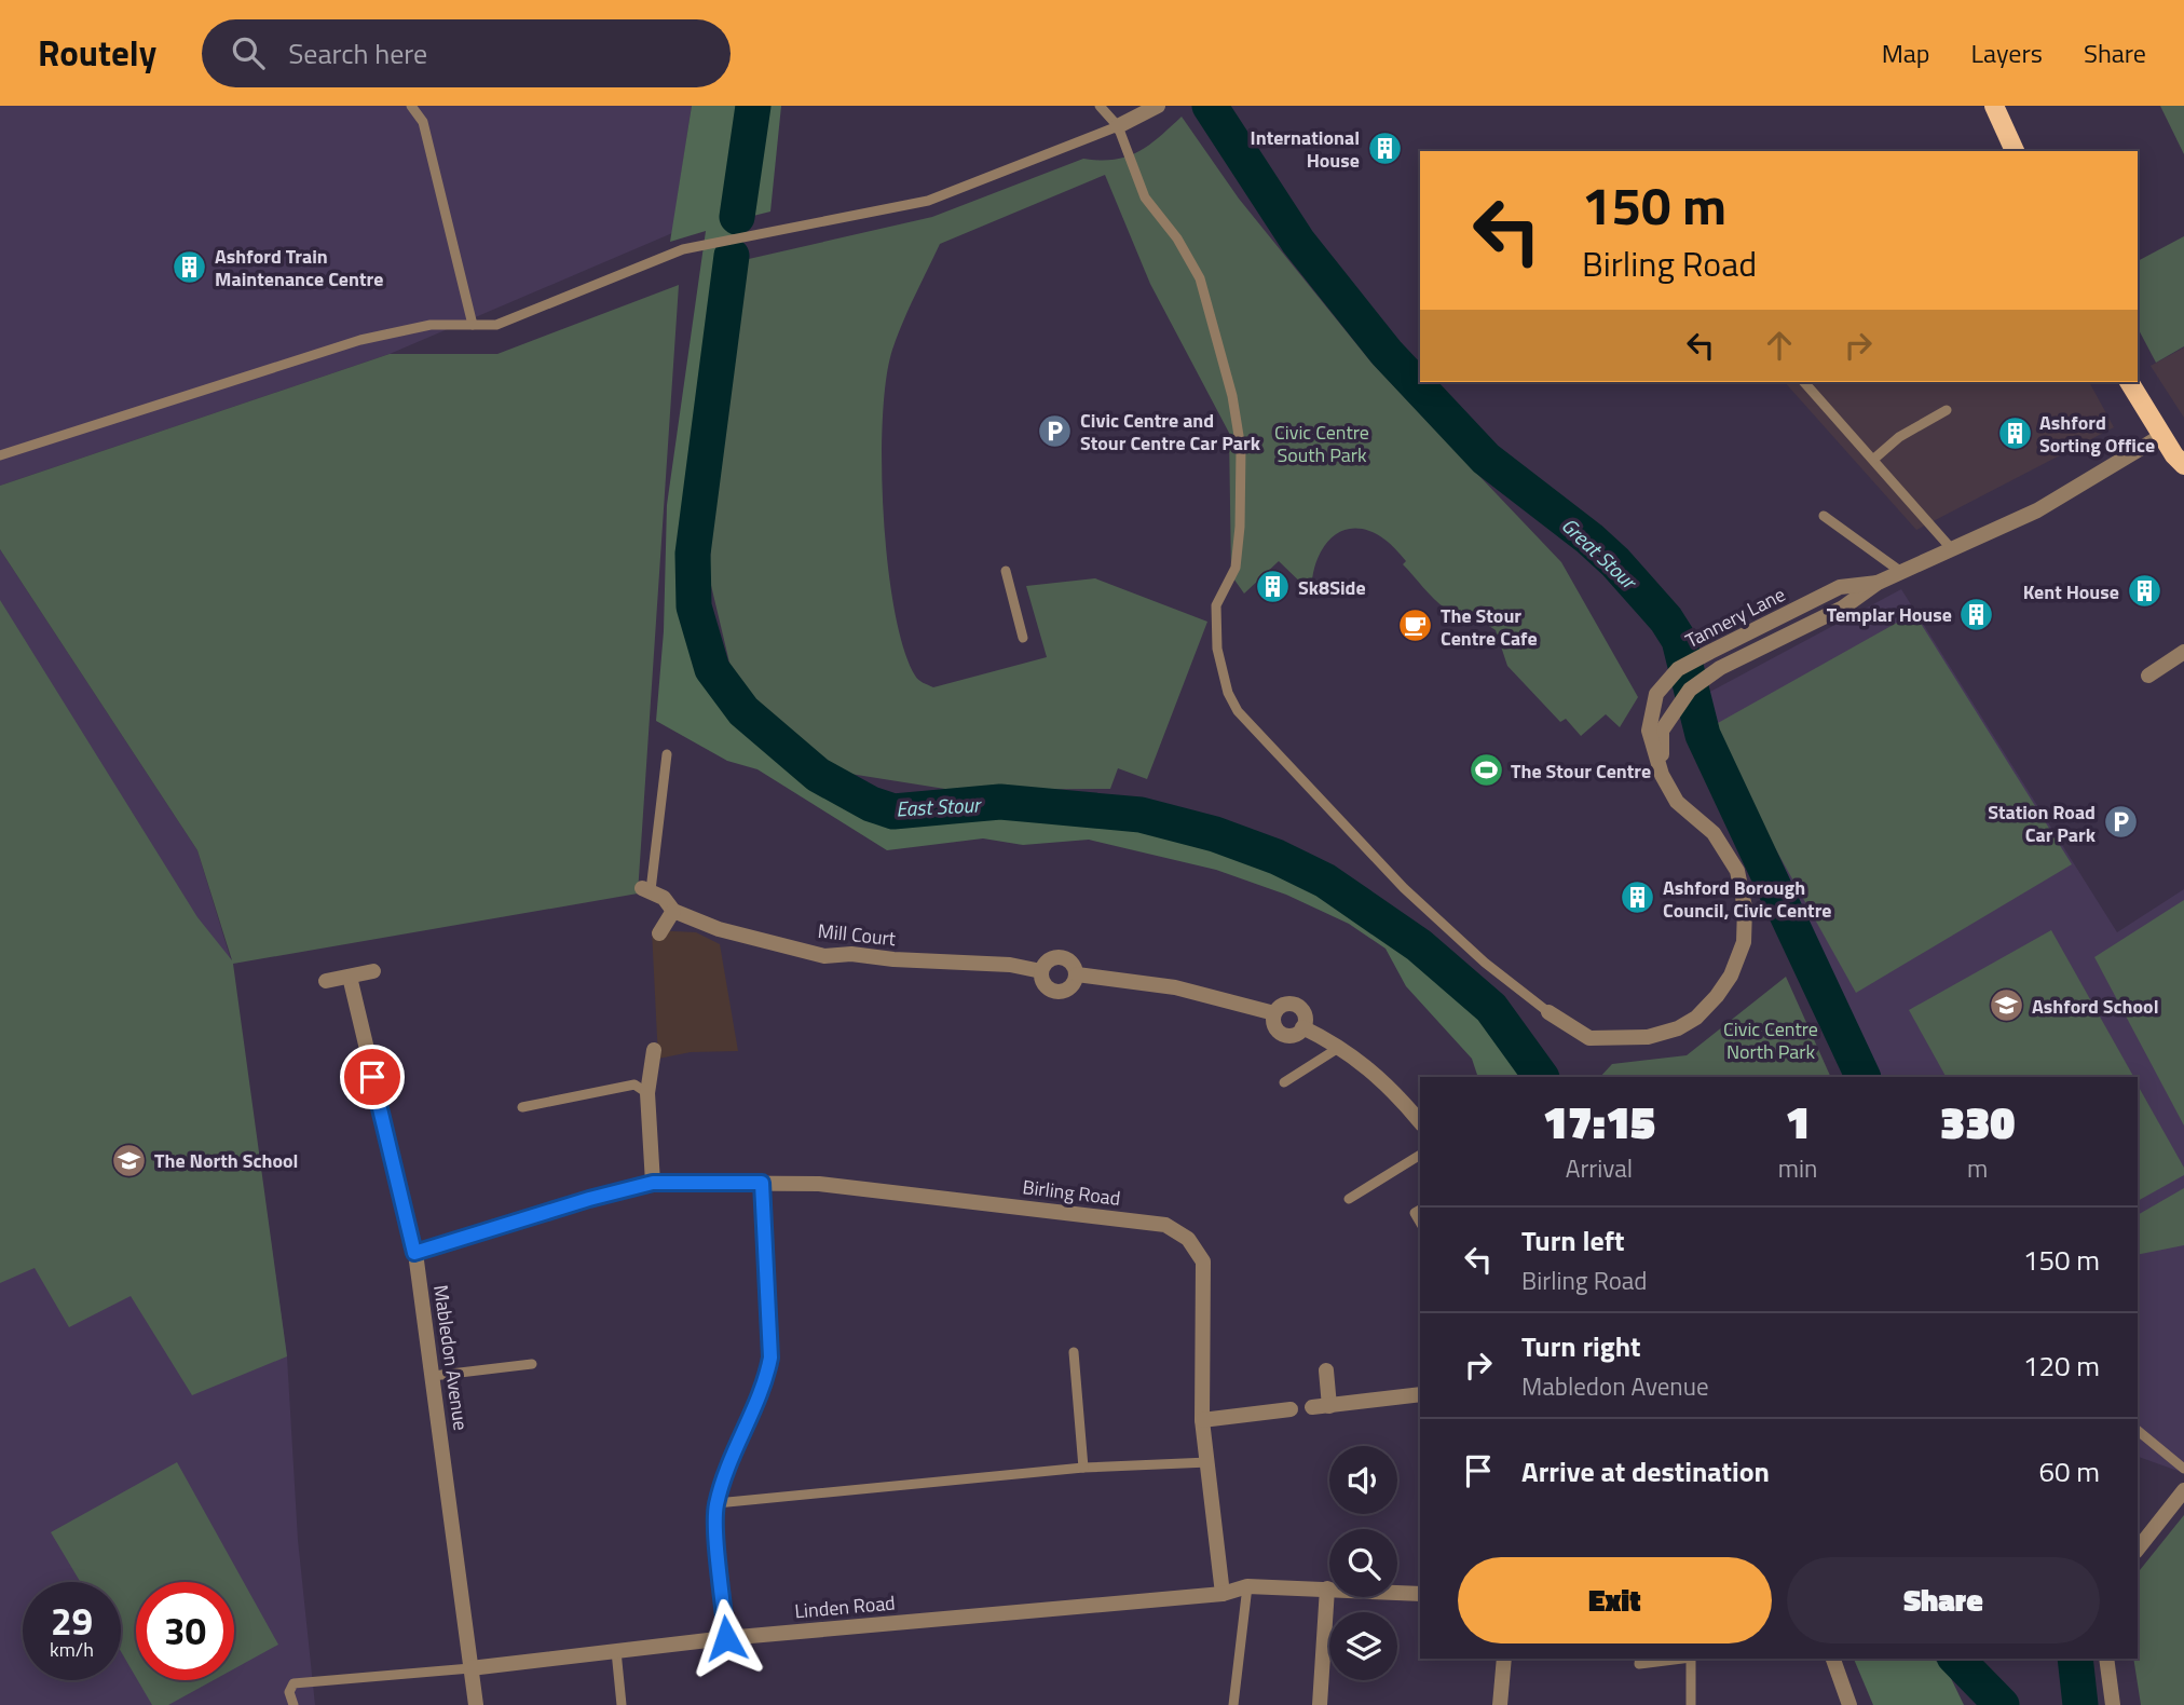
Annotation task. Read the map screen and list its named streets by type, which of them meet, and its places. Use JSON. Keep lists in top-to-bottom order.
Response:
{
  "streets": {
    "street": [
      "Tannery Lane",
      "Mill Court",
      "Birling Road",
      "Mabledon Avenue",
      "Linden Road"
    ]
  },
  "crossings": [
    ["Birling Road", "Mabledon Avenue"],
    ["Birling Road", "Linden Road"],
    ["Mabledon Avenue", "Linden Road"]
  ],
  "water": ["Great Stour", "East Stour"],
  "parks": ["Civic Centre South Park", "Civic Centre North Park"],
  "places": {
    "building": [
      "International House",
      "Ashford Train Maintenance Centre",
      "Ashford Sorting Office",
      "Sk8Side",
      "Kent House",
      "Templar House",
      "Ashford Borough Council, Civic Centre"
    ],
    "parking": ["Civic Centre and Stour Centre Car Park", "Station Road Car Park"],
    "cafe": ["The Stour Centre Cafe"],
    "sports": ["The Stour Centre"],
    "school or university": ["Ashford School", "The North School"]
  },
  "page": {
    "header": "Routely",
    "search": "Search here",
    "nav": ["Map", "Layers", "Share"],
    "turn": ["150 m", "Birling Road"],
    "eta": [
      "17:15",
      "Arrival",
      "1",
      "min",
      "330",
      "m"
    ],
    "list": [
      {
        "name": "Turn left",
        "note": "Birling Road",
        "value": "150 m"
      },
      {
        "name": "Turn right",
        "note": "Mabledon Avenue",
        "value": "120 m"
      },
      {
        "name": "Arrive at destination",
        "value": "60 m"
      }
    ],
    "buttons": ["Exit", "Share"],
    "speed": "29 km/h",
    "limit": "30"
  }
}
